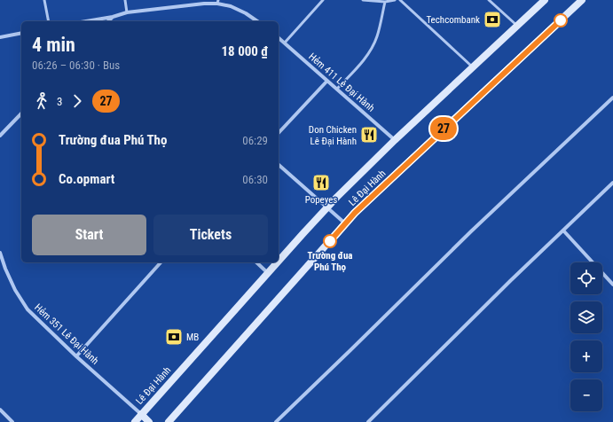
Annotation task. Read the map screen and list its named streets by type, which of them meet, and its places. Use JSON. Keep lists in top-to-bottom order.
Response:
{
  "streets": {
    "main road": ["Lê Đại Hành"],
    "street": ["Hẻm 411 Lê Đại Hành", "Hẻm 351 Lê Đại Hành"]
  },
  "crossings": [
    ["Hẻm 411 Lê Đại Hành", "Lê Đại Hành"],
    ["Lê Đại Hành", "Hẻm 351 Lê Đại Hành"]
  ],
  "places": {
    "bank": ["Techcombank", "MB"],
    "restaurant": ["Don Chicken Lê Đại Hành", "Popeyes"],
    "other": ["Trường đua Phú Thọ"]
  },
  "lines": ["bus line 27"],
  "page": {
    "on_map": "27",
    "heading": ["4 min", "06:26 – 06:30 · Bus", "18 000 ₫"],
    "legs": ["3", "27"],
    "list": [
      {
        "name": "Trường đua Phú Thọ",
        "value": "06:29"
      },
      {
        "name": "Co.opmart",
        "value": "06:30"
      }
    ],
    "buttons": ["Start", "Tickets"],
    "map_buttons": ["+", "−"]
  }
}
